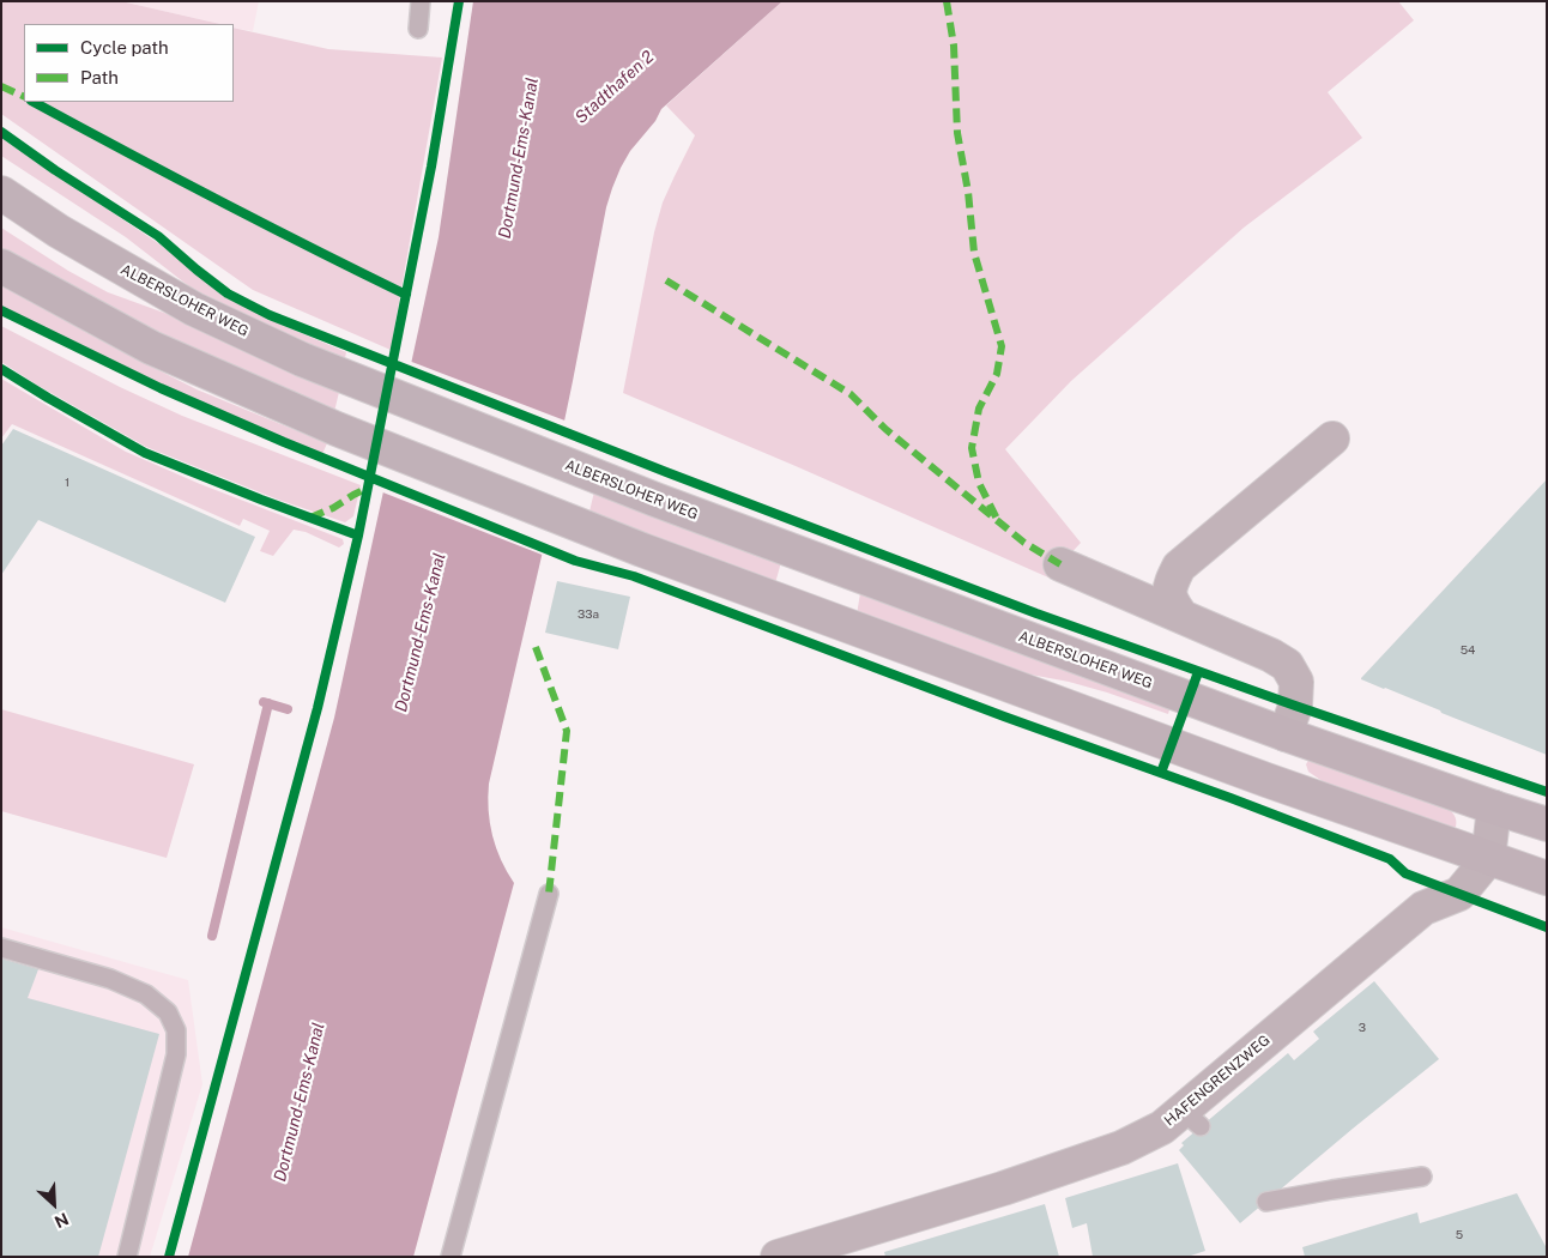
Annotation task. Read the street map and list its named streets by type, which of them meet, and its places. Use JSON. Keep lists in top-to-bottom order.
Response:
{
  "streets": {
    "main road": ["ALBERSLOHER WEG"],
    "street": ["HAFENGRENZWEG"]
  },
  "water": ["Stadthafen 2", "Dortmund-Ems-Kanal"],
  "house_numbers": [
    "1",
    "33a",
    "54",
    "3",
    "5"
  ],
  "legend": ["Cycle path", "Path"],
  "north": "bottom right"
}
